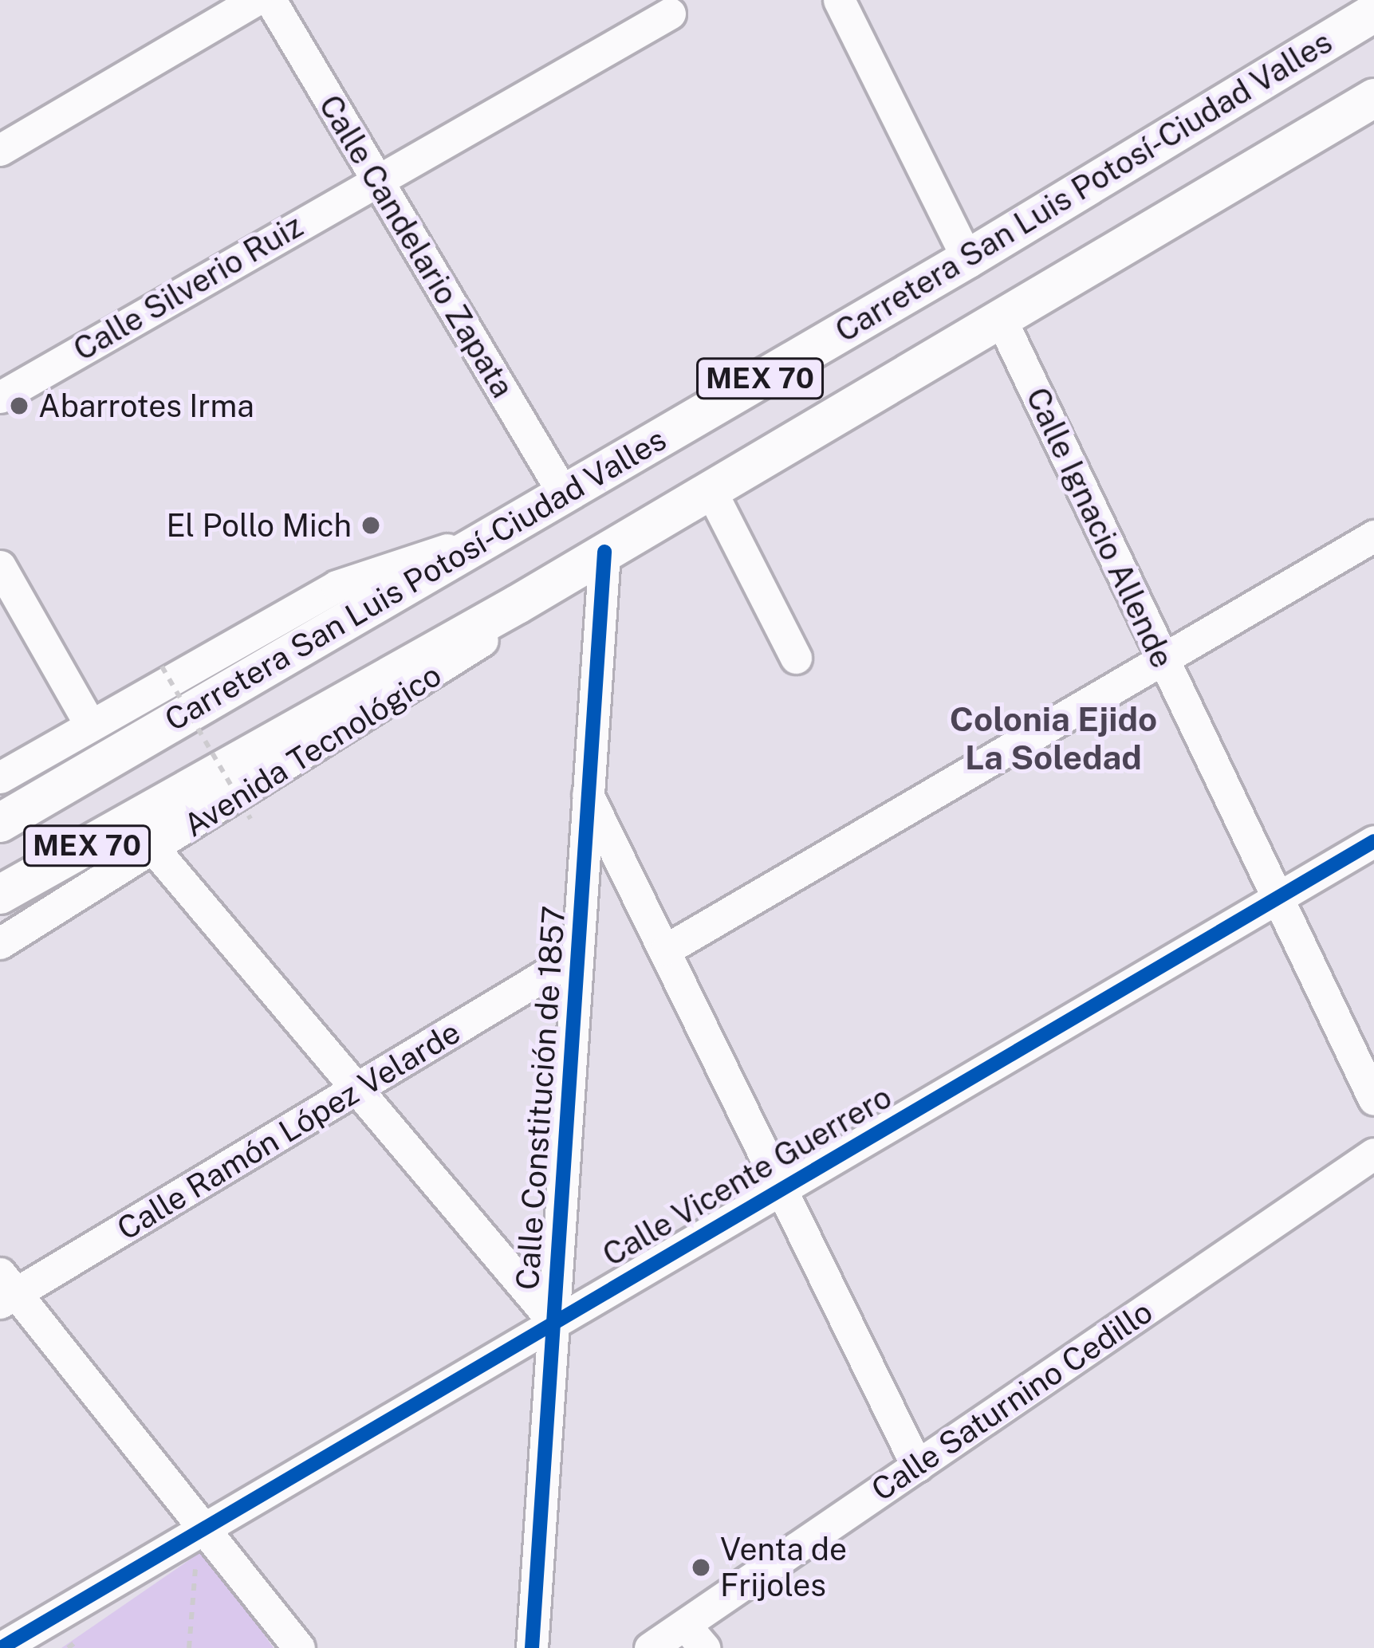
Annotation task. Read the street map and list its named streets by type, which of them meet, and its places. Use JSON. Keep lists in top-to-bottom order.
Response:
{
  "streets": {
    "main road": ["Carretera San Luis Potosí-Ciudad Valles", "MEX 70"],
    "street": [
      "Calle Candelario Zapata",
      "Calle Silverio Ruiz",
      "Calle Ignacio Allende",
      "Avenida Tecnológico",
      "Calle Constitución de 1857",
      "Calle Ramón López Velarde",
      "Calle Vicente Guerrero",
      "Calle Saturnino Cedillo"
    ]
  },
  "crossings": [
    ["Carretera San Luis Potosí-Ciudad Valles", "Calle Candelario Zapata"],
    ["Calle Candelario Zapata", "Calle Silverio Ruiz"],
    ["MEX 70", "Calle Ignacio Allende"],
    ["MEX 70", "Avenida Tecnológico"],
    ["MEX 70", "Calle Constitución de 1857"],
    ["Calle Ignacio Allende", "Calle Vicente Guerrero"],
    ["Calle Constitución de 1857", "Calle Ramón López Velarde"],
    ["Calle Constitución de 1857", "Calle Vicente Guerrero"]
  ],
  "districts": ["Colonia Ejido La Soledad"],
  "places": ["Abarrotes Irma", "El Pollo Mich", "Venta de Frijoles"]
}
